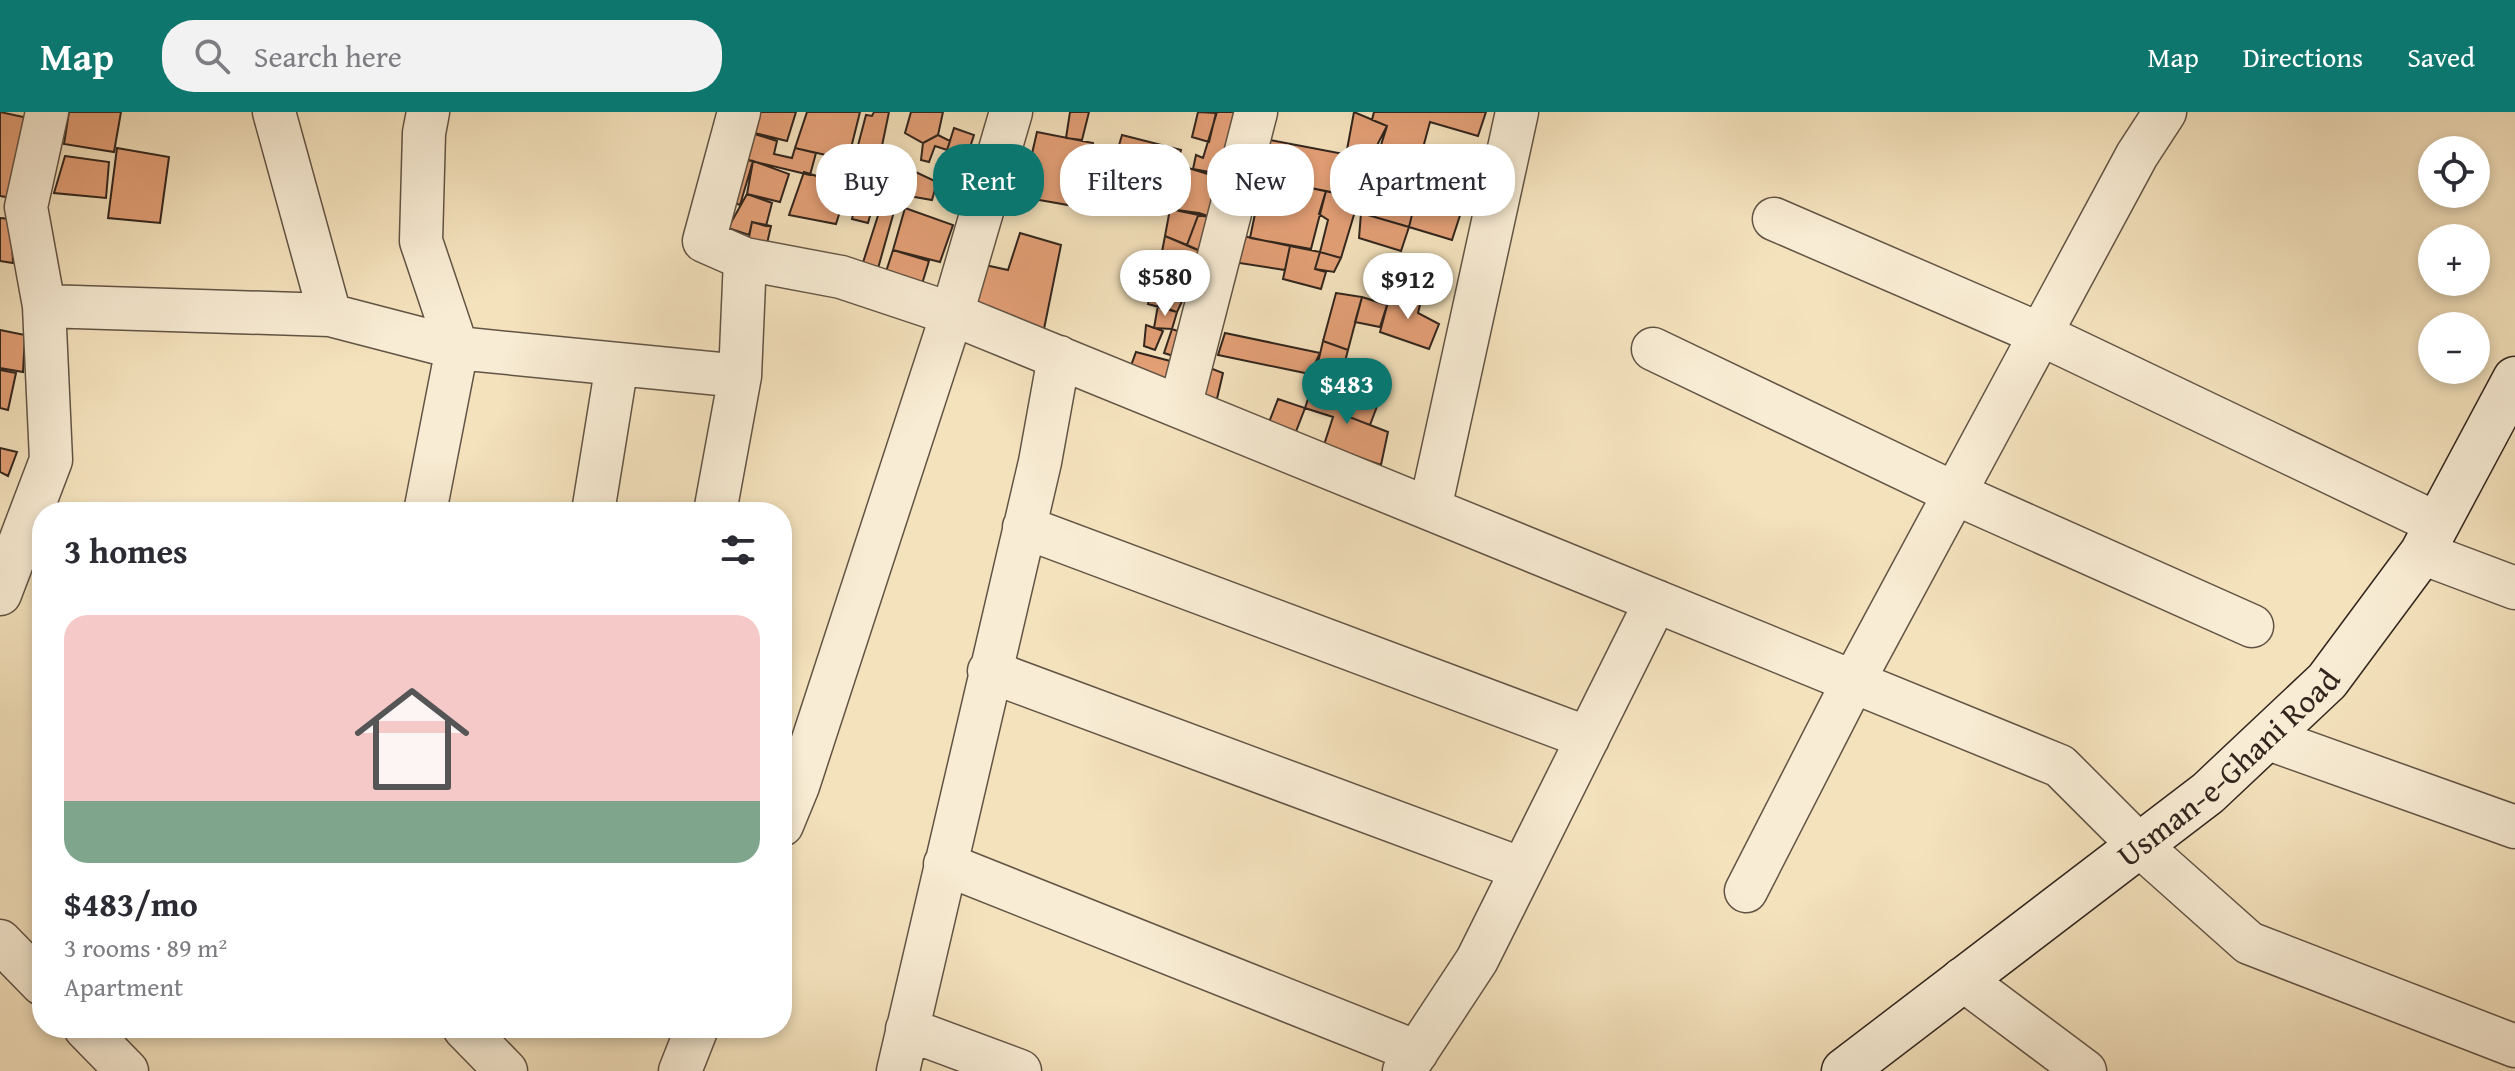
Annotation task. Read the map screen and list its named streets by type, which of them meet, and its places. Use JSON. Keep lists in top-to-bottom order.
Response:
{
  "streets": {
    "main road": ["Usman-e-Ghani Road"]
  },
  "page": {
    "header": "Map",
    "search": "Search here",
    "nav": ["Map", "Directions", "Saved"],
    "map_buttons": ["+", "−"],
    "chip": [
      "Buy",
      "Rent",
      "Filters",
      "New",
      "Apartment"
    ],
    "price": ["$580", "$912", "$483"],
    "heading": "3 homes",
    "list": [
      {
        "name": "$483/mo",
        "note": "3 rooms · 89 m² · Apartment"
      }
    ]
  }
}
